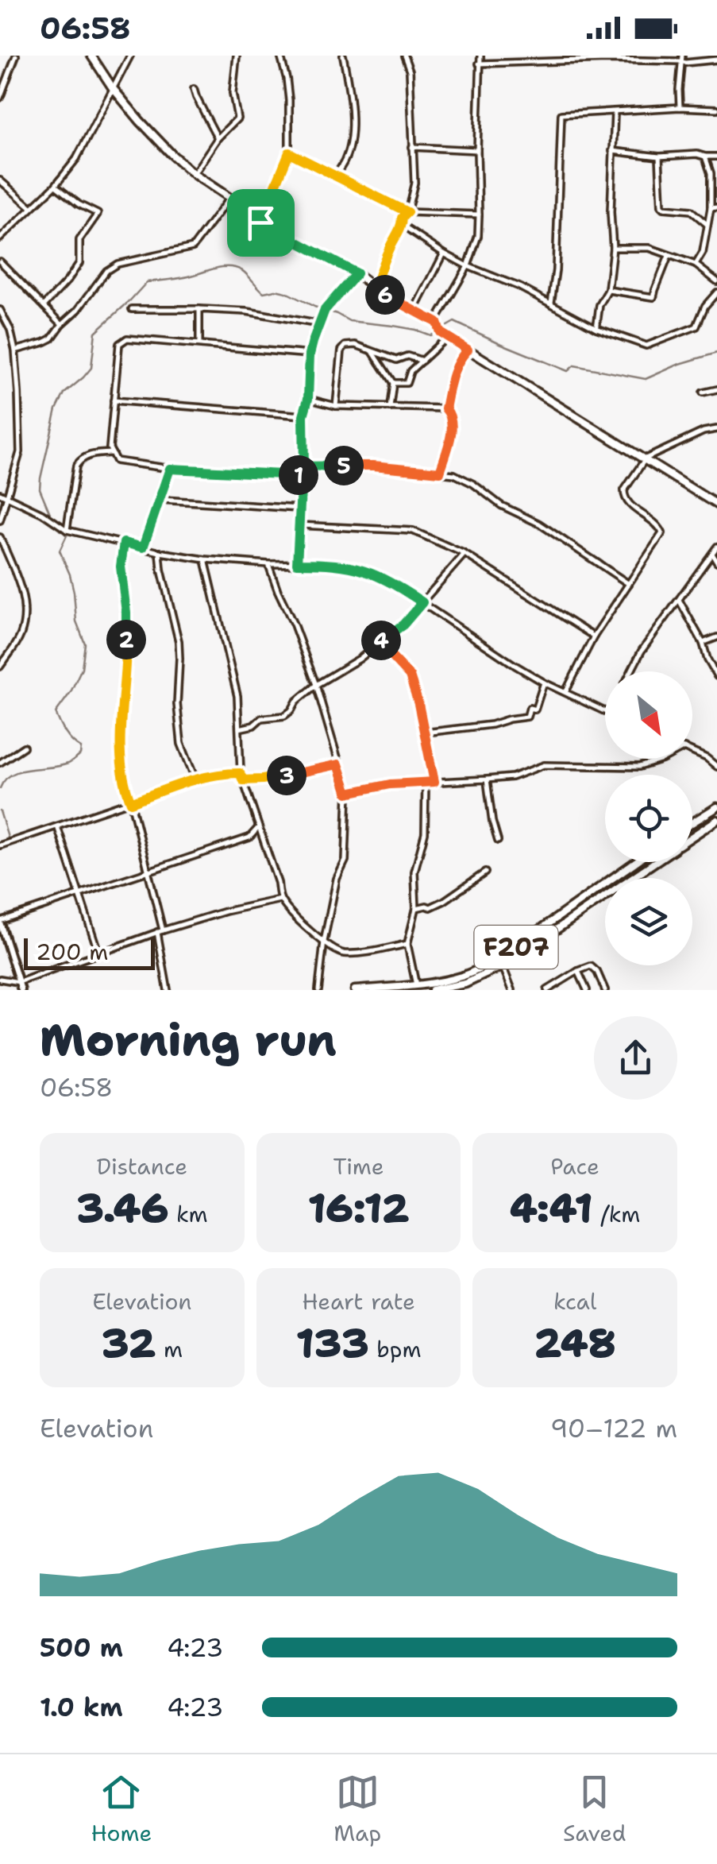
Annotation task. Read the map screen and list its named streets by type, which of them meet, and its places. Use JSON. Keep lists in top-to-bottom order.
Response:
{
  "streets": {
    "main road": ["F207"]
  },
  "scale_bar": "200 m",
  "north": "bottom right",
  "page": {
    "status": "06:58",
    "pins": [
      "6",
      "5",
      "1",
      "2",
      "4",
      "3"
    ],
    "scale": "200 m",
    "heading": ["Morning run", "06:58"],
    "stats": [
      ["Distance", "3.46 km"],
      ["Time", "16:12"],
      ["Pace", "4:41 /km"],
      ["Elevation", "32 m"],
      ["Heart rate", "133 bpm"],
      ["kcal", "248"]
    ],
    "chart": ["Elevation", "90–122 m"],
    "list": [
      {
        "name": "500 m",
        "note": "4:23"
      },
      {
        "name": "1.0 km",
        "note": "4:23"
      }
    ],
    "tabs": ["Home", "Map", "Saved"]
  }
}
